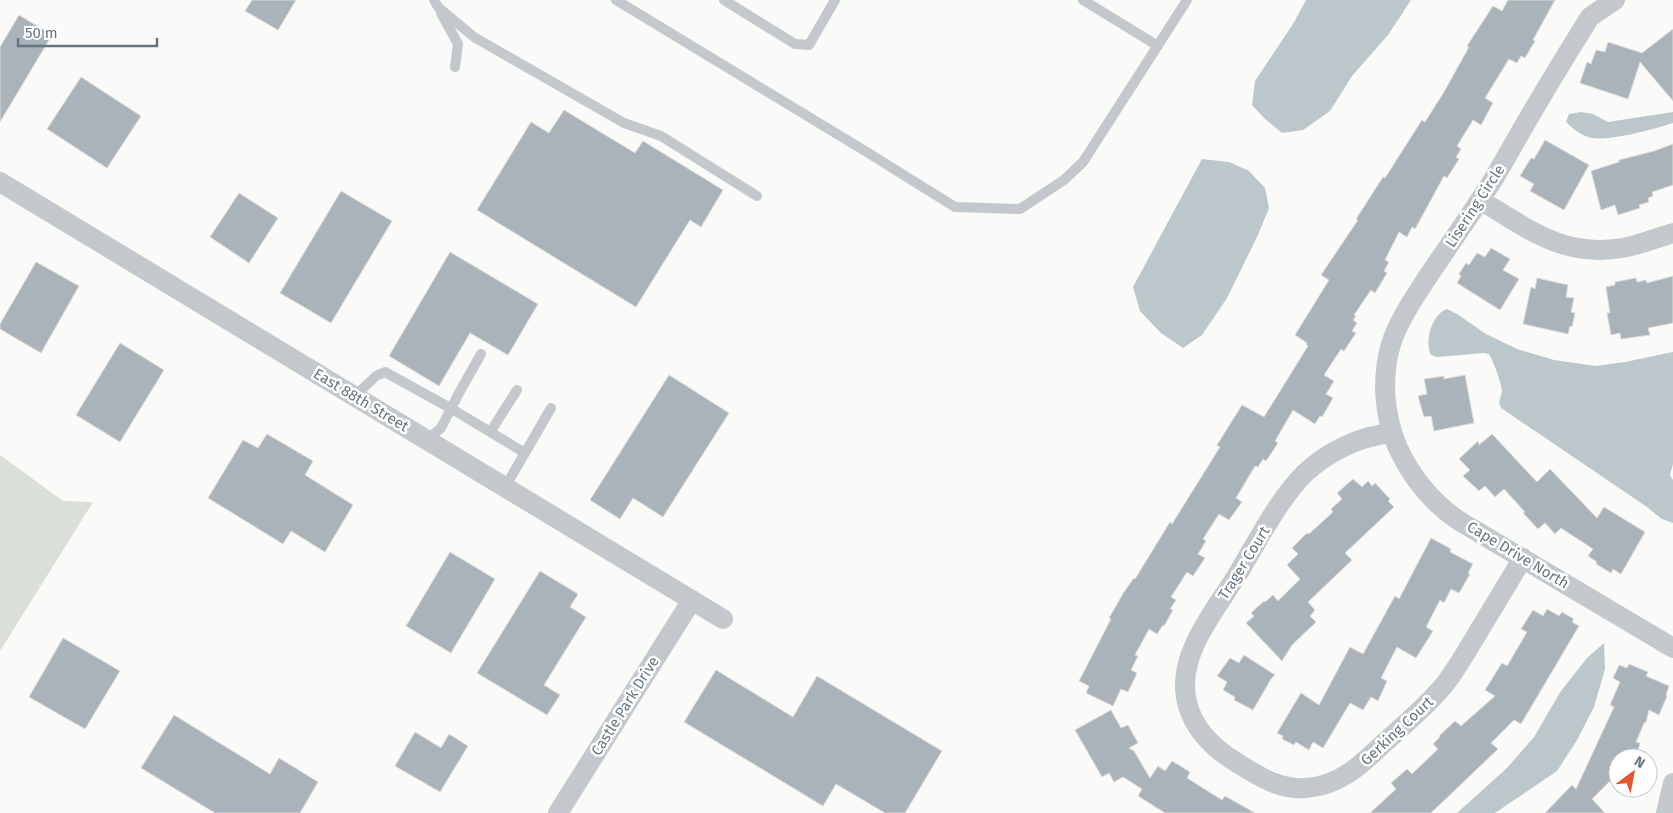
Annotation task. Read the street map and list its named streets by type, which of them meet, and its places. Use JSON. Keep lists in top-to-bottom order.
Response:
{
  "streets": {
    "street": [
      "Lisering Circle",
      "East 88th Street",
      "Cape Drive North",
      "Trager Court",
      "Castle Park Drive",
      "Gerking Court"
    ]
  },
  "crossings": [
    ["Lisering Circle", "Cape Drive North"],
    ["Lisering Circle", "Trager Court"],
    ["East 88th Street", "Castle Park Drive"],
    ["Cape Drive North", "Trager Court"],
    ["Cape Drive North", "Gerking Court"],
    ["Trager Court", "Gerking Court"]
  ],
  "scale_bar": "50 m",
  "north": "top right"
}
